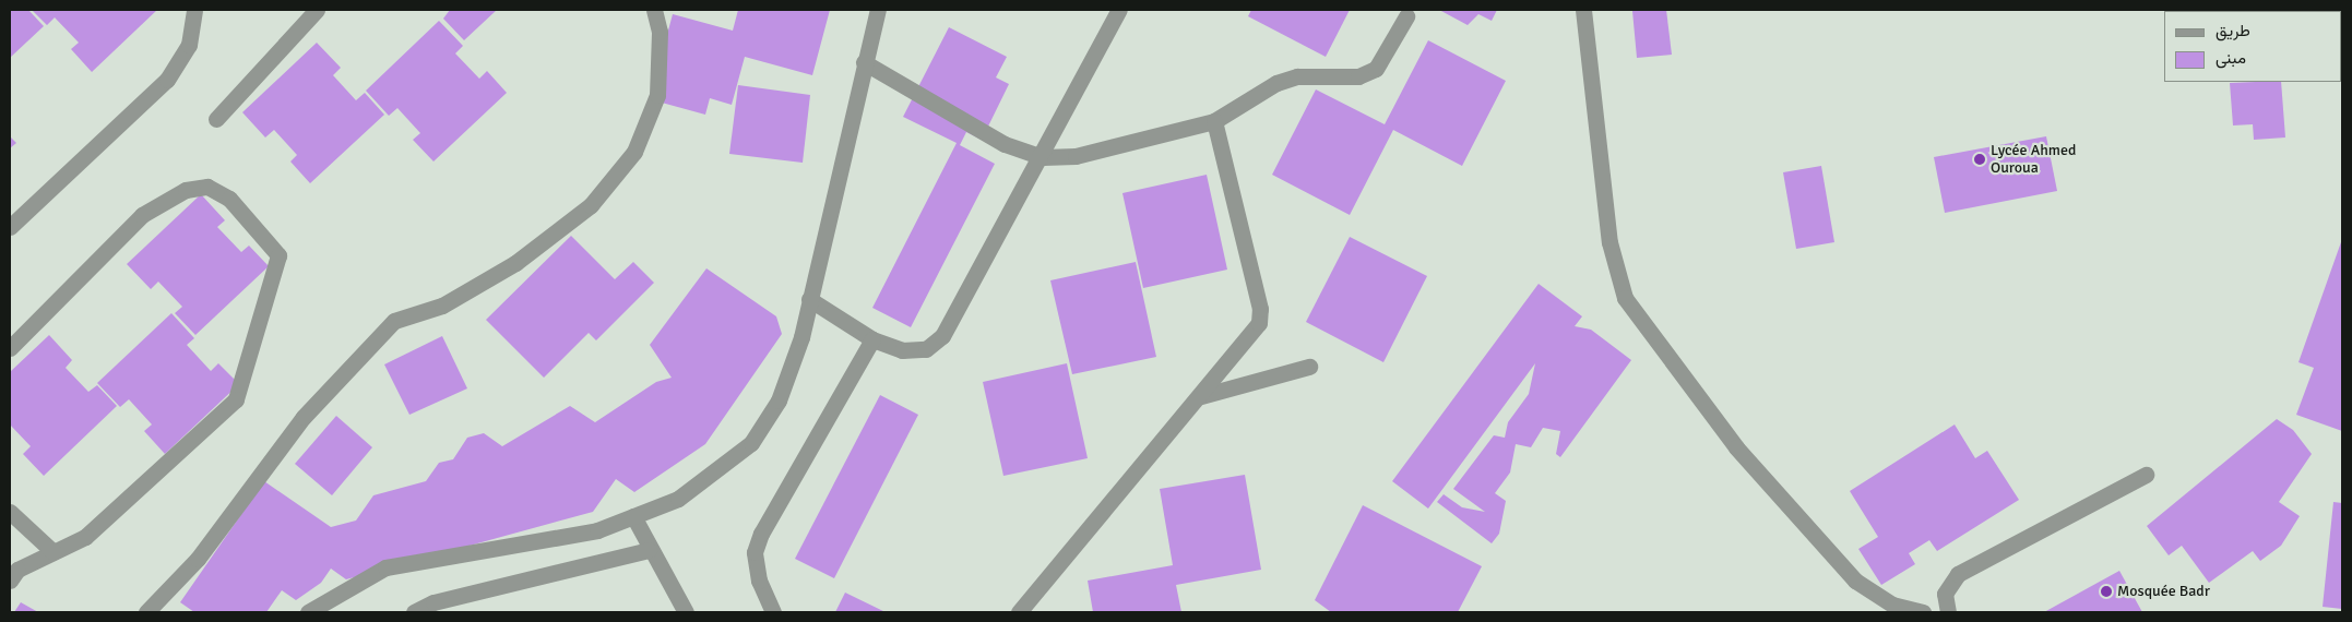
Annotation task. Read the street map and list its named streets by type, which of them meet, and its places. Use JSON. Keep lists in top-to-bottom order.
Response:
{
  "places": ["Lycée Ahmed Ouroua", "Mosquée Badr"],
  "legend": ["طريق", "مبنى"]
}
